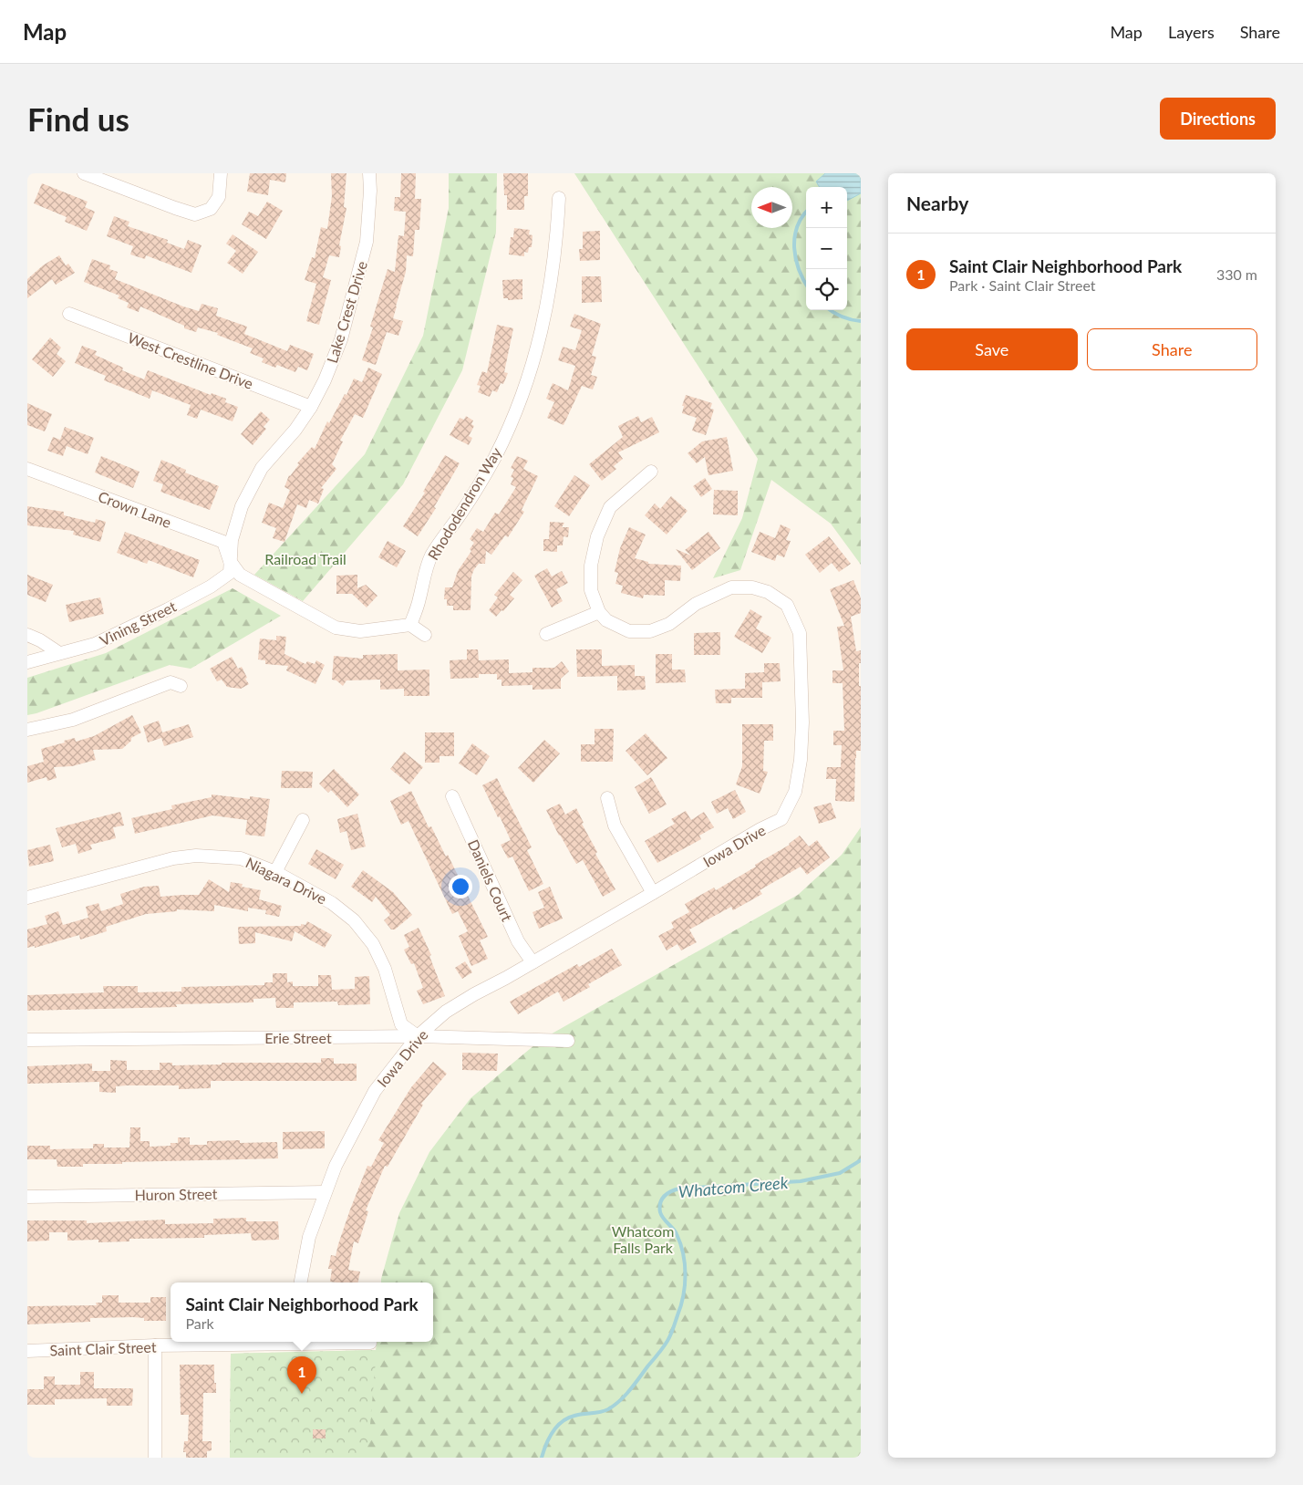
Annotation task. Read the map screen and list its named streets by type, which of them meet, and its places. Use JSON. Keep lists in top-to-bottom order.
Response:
{
  "streets": {
    "street": [
      "Lake Crest Drive",
      "West Crestline Drive",
      "Rhododendron Way",
      "Crown Lane",
      "Vining Street",
      "Iowa Drive",
      "Niagara Drive",
      "Daniels Court",
      "Erie Street",
      "Huron Street",
      "Saint Clair Street"
    ]
  },
  "crossings": [
    ["Lake Crest Drive", "West Crestline Drive"],
    ["Lake Crest Drive", "Crown Lane"],
    ["Lake Crest Drive", "Vining Street"],
    ["Crown Lane", "Vining Street"],
    ["Iowa Drive", "Niagara Drive"],
    ["Iowa Drive", "Daniels Court"],
    ["Iowa Drive", "Erie Street"],
    ["Iowa Drive", "Huron Street"],
    ["Niagara Drive", "Erie Street"]
  ],
  "water": ["Whatcom Creek"],
  "parks": ["Railroad Trail", "Whatcom Falls Park"],
  "north": "left",
  "page": {
    "header": "Map",
    "nav": ["Map", "Layers", "Share"],
    "buttons": [
      "Directions",
      ["Save", "Share"]
    ],
    "title": "Find us",
    "heading": "Nearby",
    "map_buttons": ["+", "−"],
    "list": [
      {
        "mark": "1",
        "name": "Saint Clair Neighborhood Park",
        "note": "Park · Saint Clair Street",
        "value": "330 m"
      }
    ],
    "popup": ["Saint Clair Neighborhood Park", "Park"],
    "pins": "1"
  }
}
